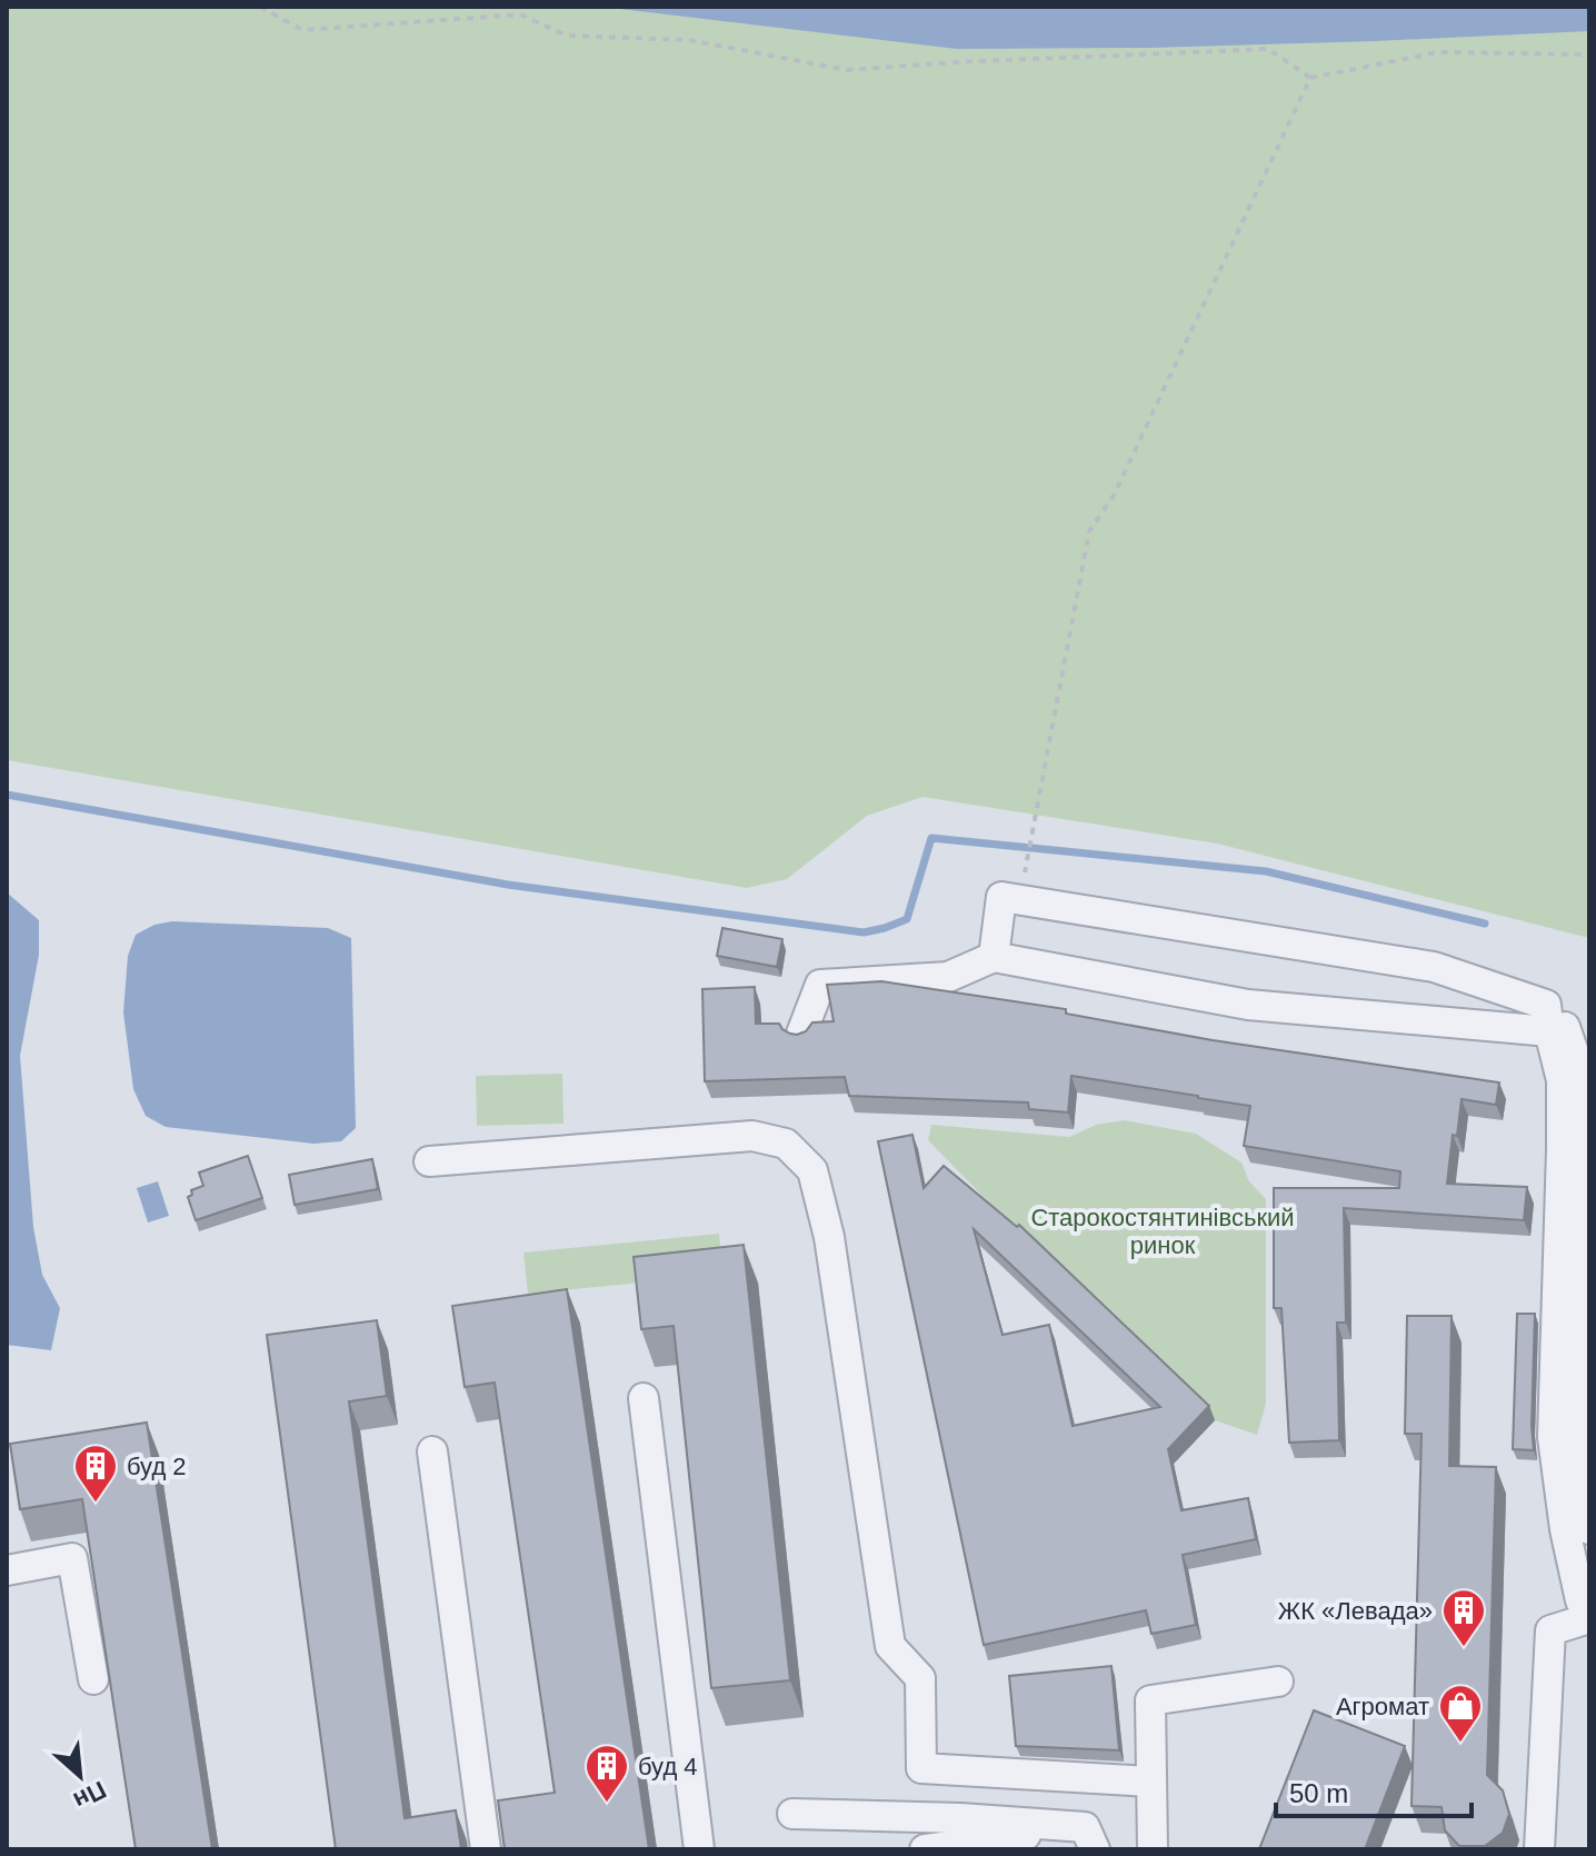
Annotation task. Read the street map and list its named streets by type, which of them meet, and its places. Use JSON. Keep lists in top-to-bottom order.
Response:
{
  "parks": ["Старокостянтинівський ринок"],
  "places": {
    "building": ["буд 2", "ЖК «Левада»", "буд 4"],
    "shop": ["Агромат"]
  },
  "scale_bar": "50 m",
  "north": "bottom right"
}
